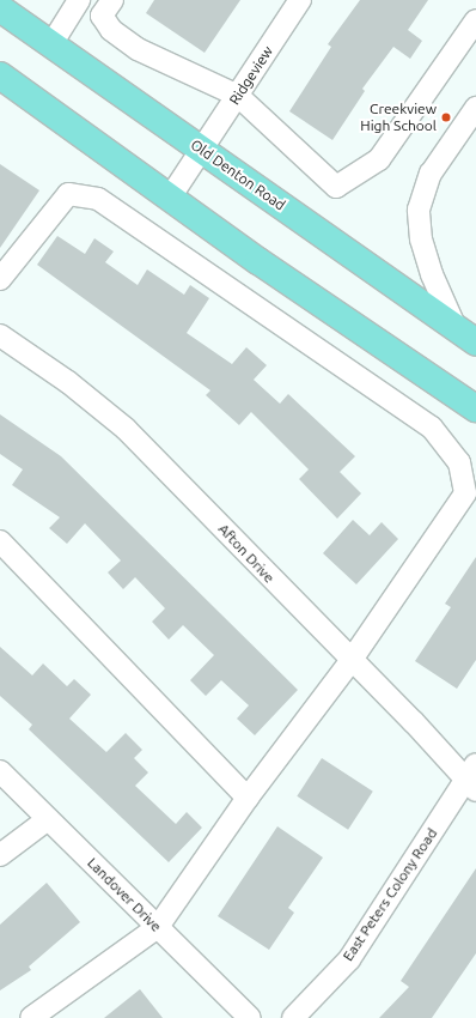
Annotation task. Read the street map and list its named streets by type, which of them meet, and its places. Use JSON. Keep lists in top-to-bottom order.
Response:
{
  "streets": {
    "main road": ["Old Denton Road"],
    "street": [
      "Ridgeview",
      "Afton Drive",
      "Landover Drive",
      "East Peters Colony Road"
    ]
  },
  "crossings": [
    ["Ridgeview", "Old Denton Road"],
    ["Afton Drive", "East Peters Colony Road"]
  ],
  "places": ["Creekview High School"]
}
